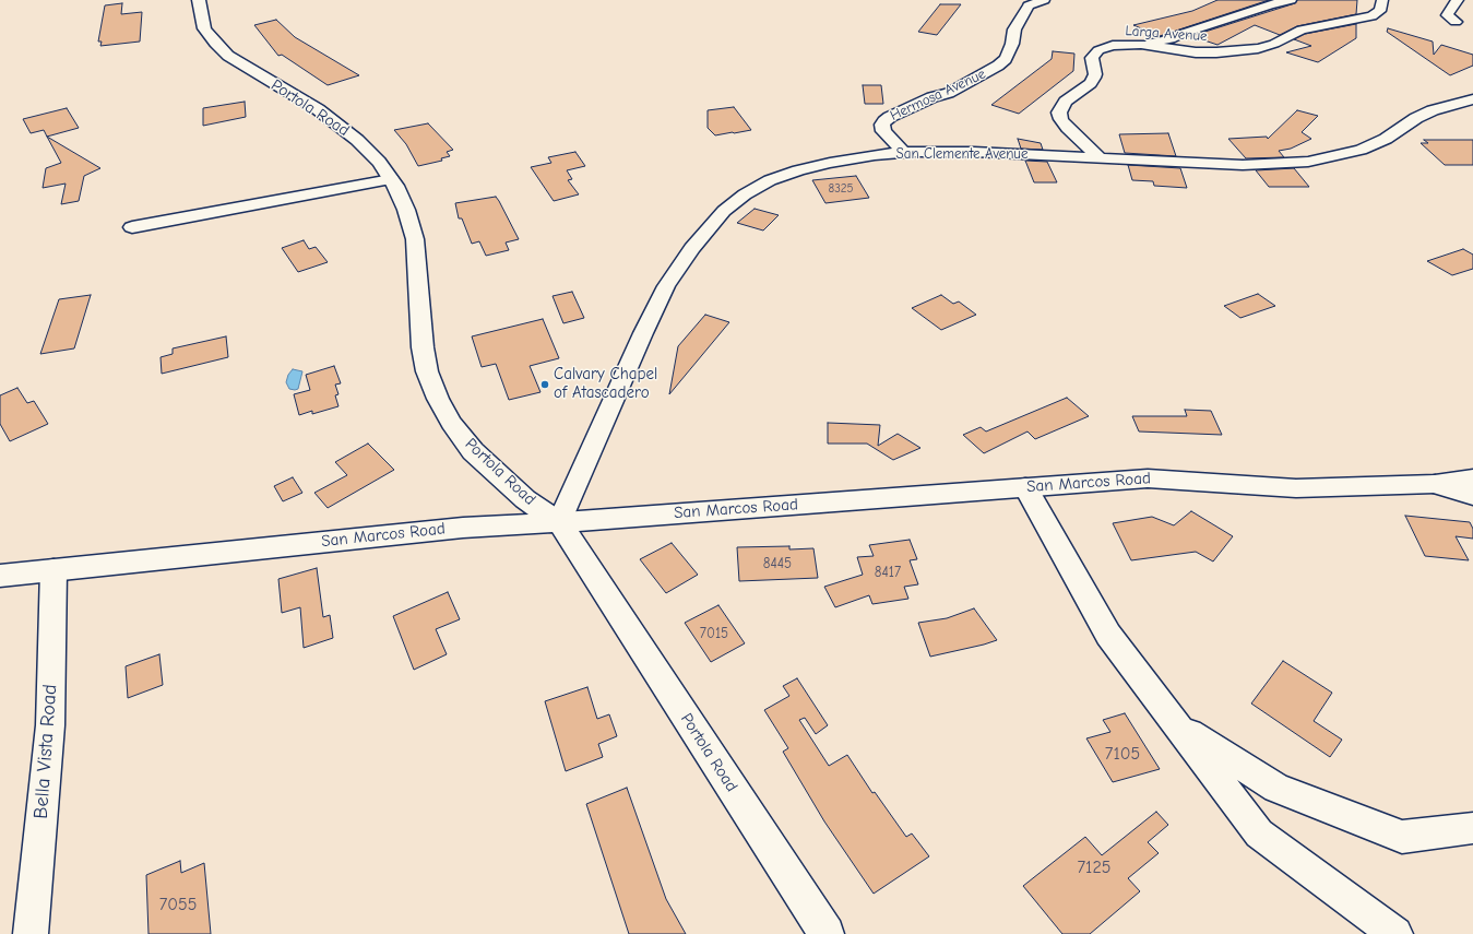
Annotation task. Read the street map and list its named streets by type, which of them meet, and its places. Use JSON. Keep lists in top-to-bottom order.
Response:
{
  "streets": {
    "street": [
      "Larga Avenue",
      "Hermosa Avenue",
      "Portola Road",
      "San Clemente Avenue",
      "San Marcos Road",
      "Bella Vista Road"
    ]
  },
  "crossings": [
    ["Larga Avenue", "San Clemente Avenue"],
    ["Hermosa Avenue", "San Clemente Avenue"],
    ["Portola Road", "San Clemente Avenue"],
    ["Portola Road", "San Marcos Road"],
    ["San Clemente Avenue", "San Marcos Road"],
    ["San Marcos Road", "Bella Vista Road"]
  ],
  "places": ["Calvary Chapel of Atascadero"],
  "house_numbers": [
    "8325",
    "8445",
    "8417",
    "7015",
    "7105",
    "7125",
    "7055"
  ]
}
